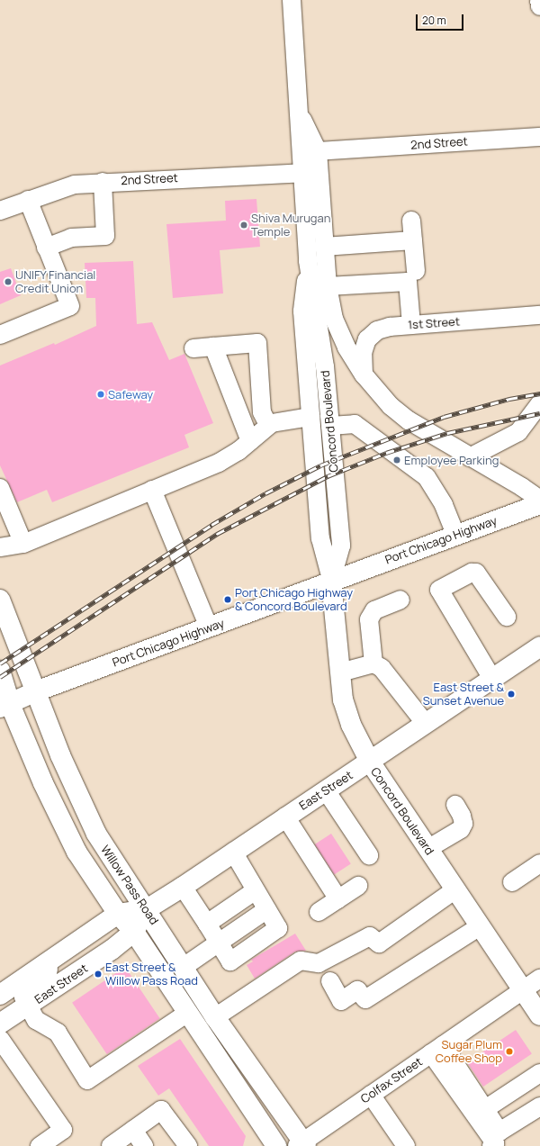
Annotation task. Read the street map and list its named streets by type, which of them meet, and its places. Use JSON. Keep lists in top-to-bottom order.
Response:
{
  "streets": {
    "main road": [
      "Concord Boulevard",
      "Port Chicago Highway",
      "East Street",
      "Willow Pass Road"
    ],
    "street": ["2nd Street", "1st Street", "Colfax Street"]
  },
  "crossings": [
    ["2nd Street", "Concord Boulevard"],
    ["1st Street", "Concord Boulevard"],
    ["Concord Boulevard", "Port Chicago Highway"],
    ["Concord Boulevard", "East Street"],
    ["Concord Boulevard", "Colfax Street"],
    ["Port Chicago Highway", "Willow Pass Road"],
    ["East Street", "Willow Pass Road"],
    ["Willow Pass Road", "Colfax Street"]
  ],
  "places": [
    "Shiva Murugan Temple",
    "UNIFY Financial Credit Union",
    "Safeway",
    "Employee Parking",
    "Port Chicago Highway & Concord Boulevard",
    "East Street & Sunset Avenue",
    "East Street & Willow Pass Road",
    "Sugar Plum Coffee Shop"
  ],
  "scale_bar": "20 m"
}
